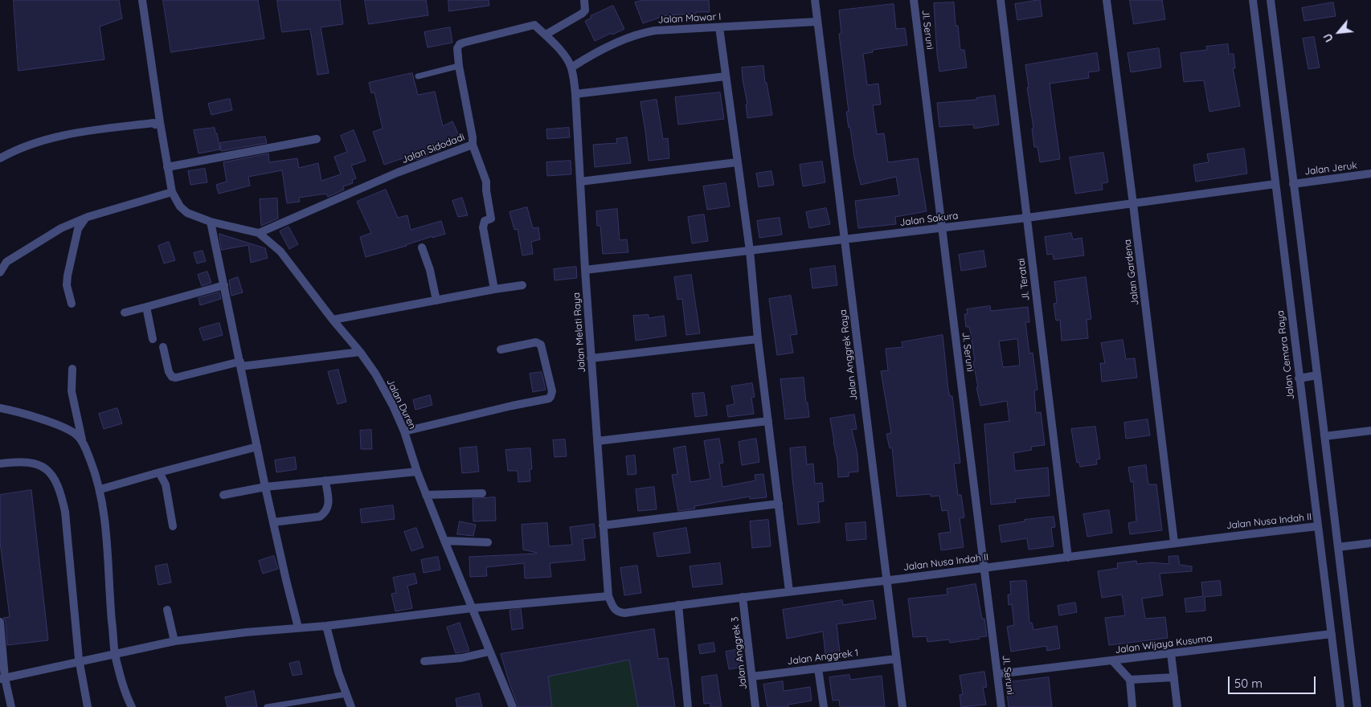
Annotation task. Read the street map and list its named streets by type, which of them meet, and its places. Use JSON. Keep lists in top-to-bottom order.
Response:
{
  "streets": {
    "street": [
      "Jalan Mawar I",
      "Jl. Seruni",
      "Jalan Sidodadi",
      "Jalan Jeruk",
      "Jalan Sakura",
      "Jalan Gardena",
      "Jl. Teratai",
      "Jalan Melati Raya",
      "Jalan Anggrek Raya",
      "Jalan Cemara Raya",
      "Jalan Duren",
      "Jalan Nusa Indah II",
      "Jalan Wijaya Kusuma",
      "Jalan Anggrek 3",
      "Jalan Anggrek 1"
    ]
  },
  "crossings": [
    ["Jalan Mawar I", "Jalan Melati Raya"],
    ["Jalan Mawar I", "Jalan Anggrek Raya"],
    ["Jl. Seruni", "Jalan Sakura"],
    ["Jl. Seruni", "Jalan Nusa Indah II"],
    ["Jl. Seruni", "Jalan Wijaya Kusuma"],
    ["Jalan Sidodadi", "Jalan Duren"],
    ["Jalan Sakura", "Jalan Gardena"],
    ["Jalan Sakura", "Jl. Teratai"],
    ["Jalan Sakura", "Jalan Melati Raya"],
    ["Jalan Sakura", "Jalan Anggrek Raya"],
    ["Jalan Sakura", "Jalan Cemara Raya"],
    ["Jalan Gardena", "Jalan Nusa Indah II"],
    ["Jl. Teratai", "Jalan Nusa Indah II"],
    ["Jalan Melati Raya", "Jalan Nusa Indah II"],
    ["Jalan Anggrek Raya", "Jalan Nusa Indah II"],
    ["Jalan Anggrek Raya", "Jalan Anggrek 1"],
    ["Jalan Cemara Raya", "Jalan Nusa Indah II"],
    ["Jalan Cemara Raya", "Jalan Wijaya Kusuma"],
    ["Jalan Nusa Indah II", "Jalan Anggrek 3"],
    ["Jalan Anggrek 3", "Jalan Anggrek 1"]
  ],
  "scale_bar": "50 m",
  "north": "bottom left"
}
